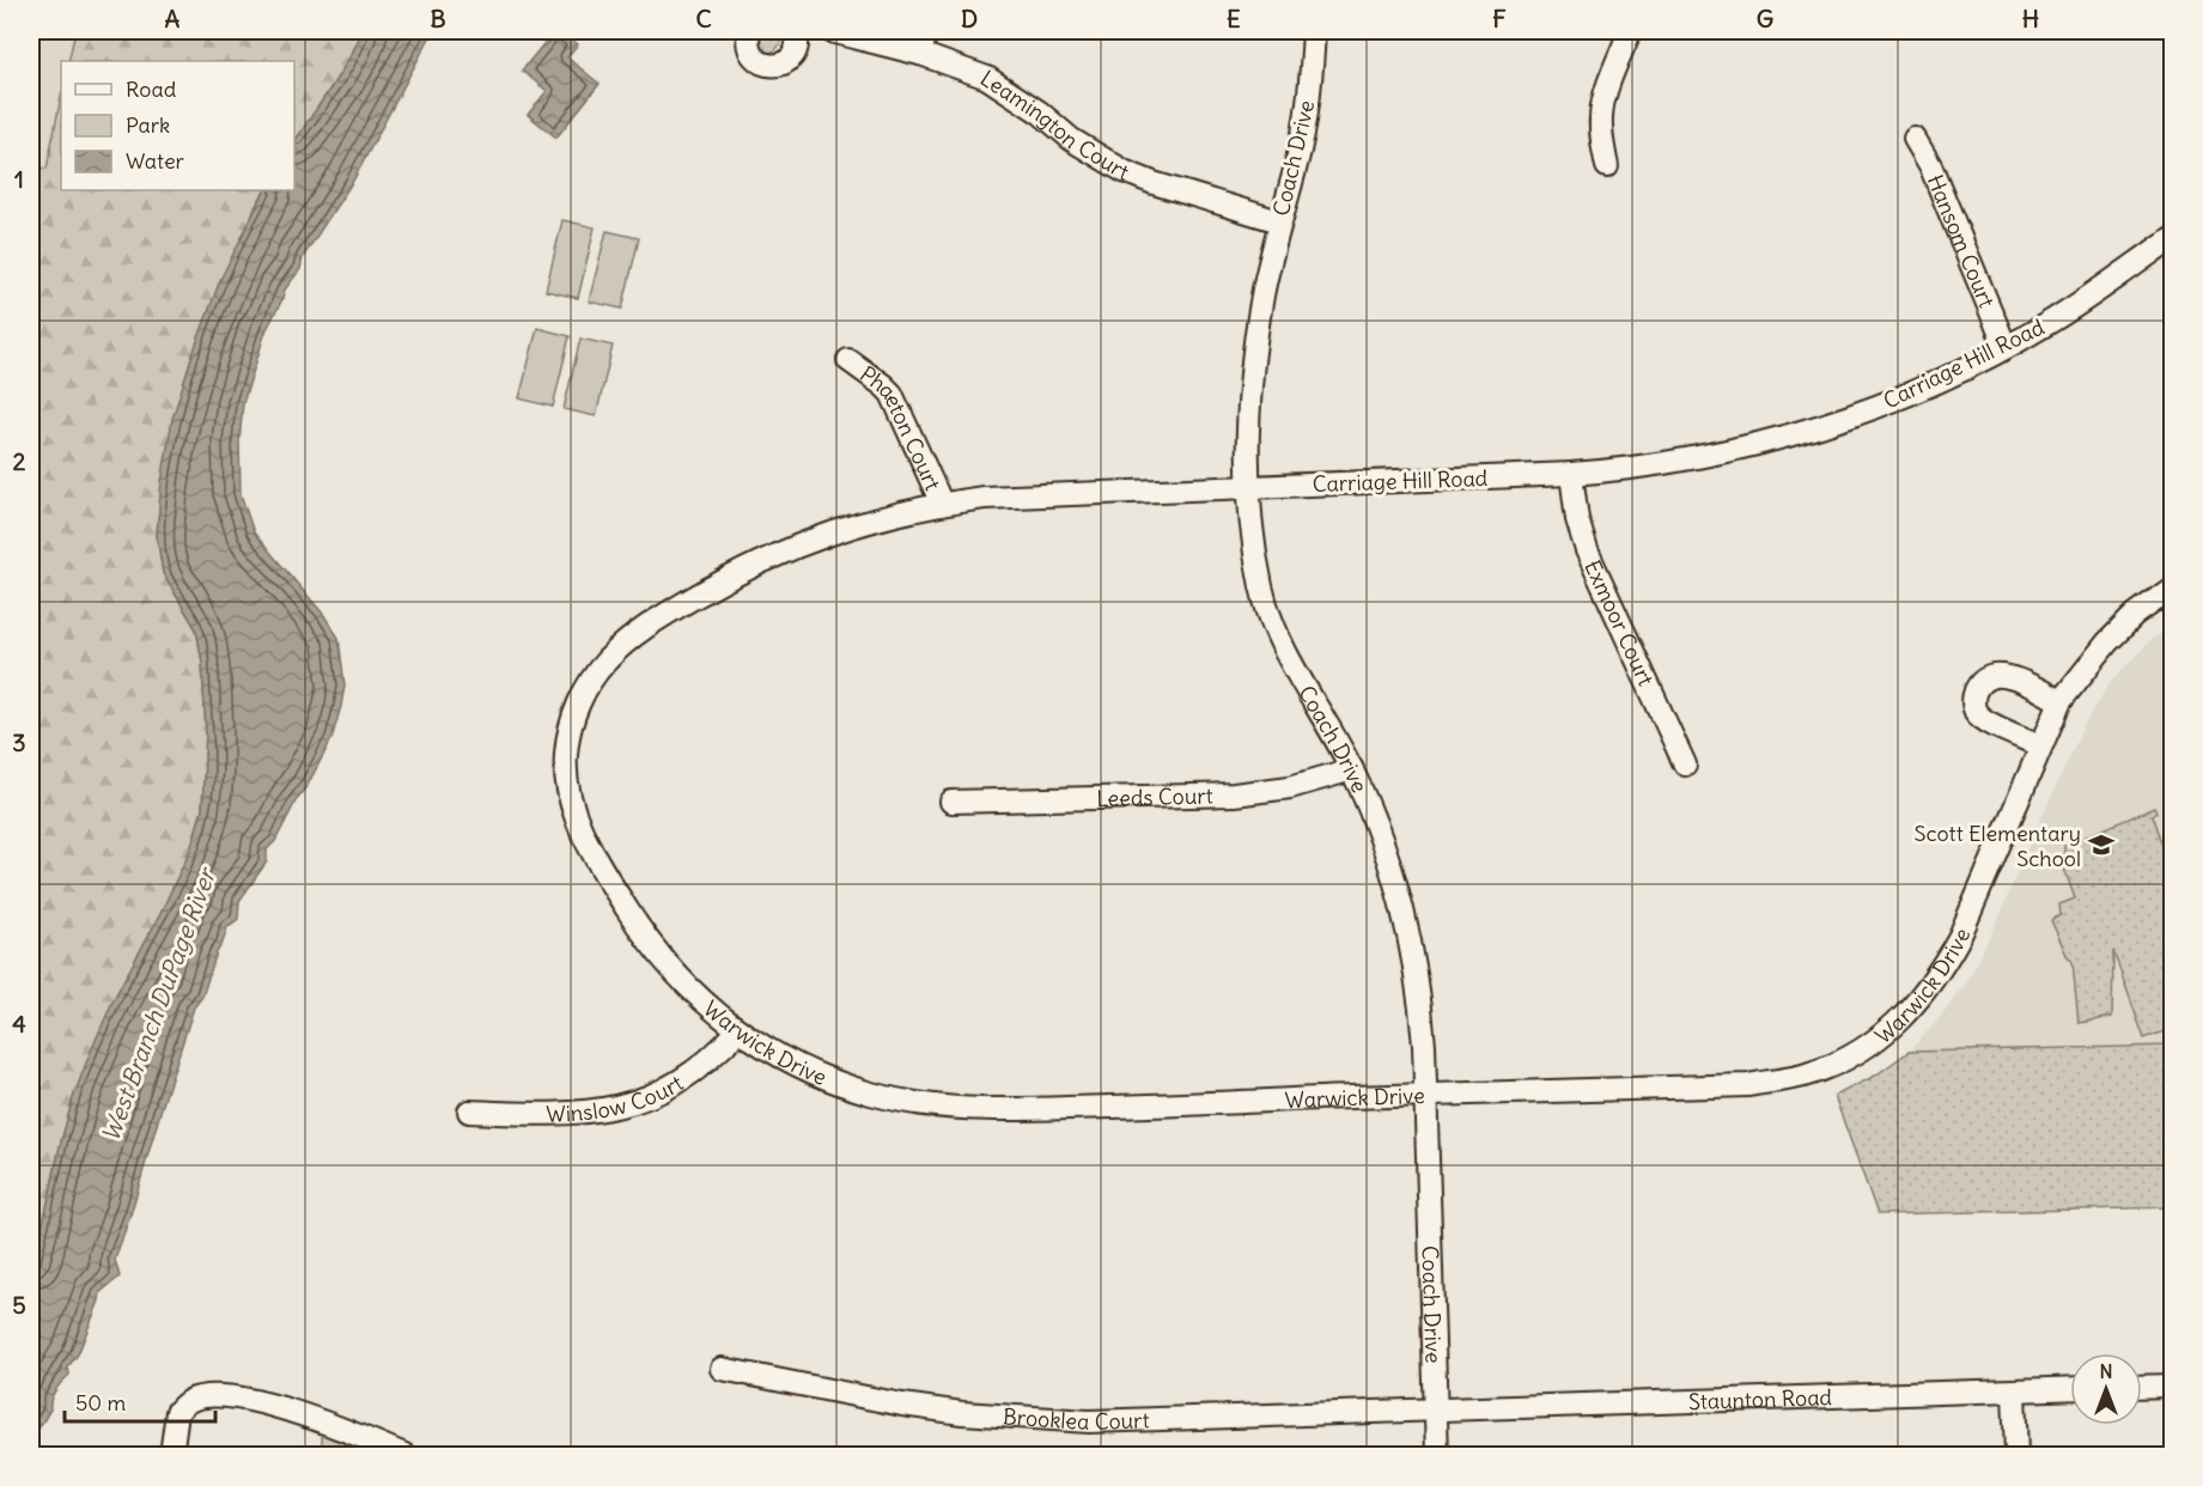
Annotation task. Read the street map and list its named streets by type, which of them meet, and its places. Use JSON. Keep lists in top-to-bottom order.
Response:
{
  "streets": {
    "street": [
      "Leamington Court",
      "Coach Drive",
      "Hansom Court",
      "Carriage Hill Road",
      "Phaeton Court",
      "Exmoor Court",
      "Leeds Court",
      "Warwick Drive",
      "Winslow Court",
      "Staunton Road",
      "Brooklea Court"
    ]
  },
  "crossings": [
    ["Leamington Court", "Coach Drive"],
    ["Coach Drive", "Carriage Hill Road"],
    ["Coach Drive", "Leeds Court"],
    ["Coach Drive", "Warwick Drive"],
    ["Coach Drive", "Staunton Road"],
    ["Coach Drive", "Brooklea Court"],
    ["Hansom Court", "Carriage Hill Road"],
    ["Carriage Hill Road", "Phaeton Court"],
    ["Carriage Hill Road", "Exmoor Court"],
    ["Carriage Hill Road", "Warwick Drive"],
    ["Warwick Drive", "Winslow Court"],
    ["Staunton Road", "Brooklea Court"]
  ],
  "water": ["West Branch DuPage River"],
  "places": {
    "school or university": ["Scott Elementary School"]
  },
  "legend": ["Road", "Park", "Water"],
  "scale_bar": "50 m",
  "north": "top",
  "grid": {
    "columns": [
      "A",
      "B",
      "C",
      "D",
      "E",
      "F",
      "G",
      "H"
    ],
    "rows": [
      "1",
      "2",
      "3",
      "4",
      "5"
    ]
  }
}
